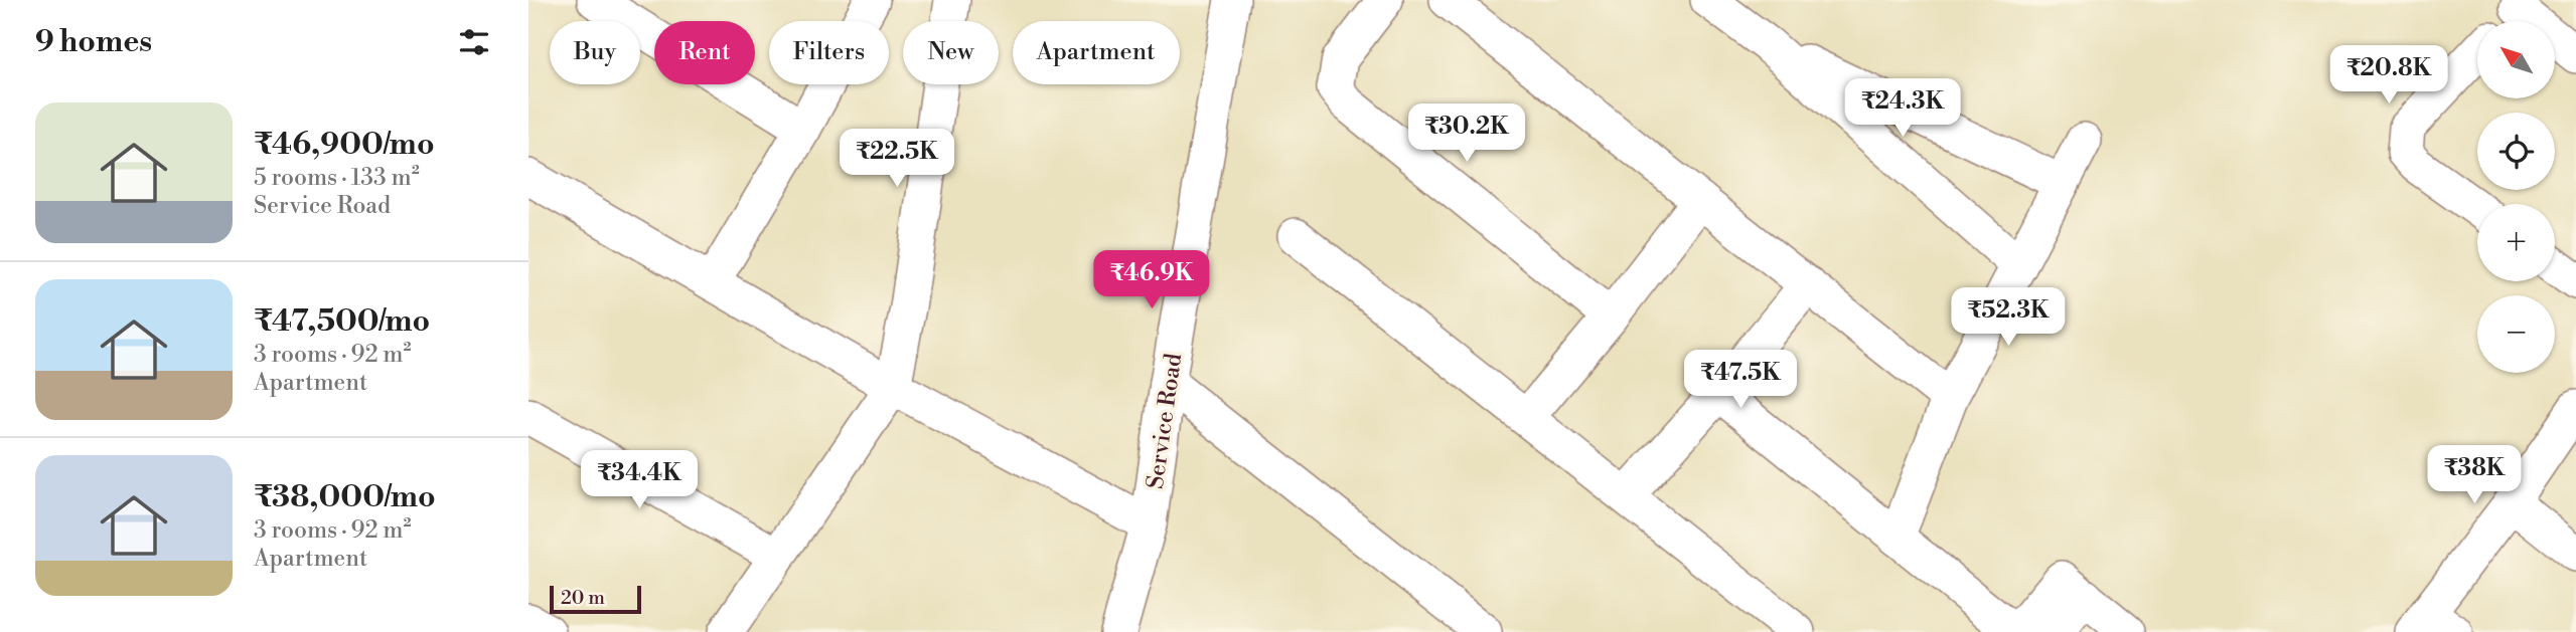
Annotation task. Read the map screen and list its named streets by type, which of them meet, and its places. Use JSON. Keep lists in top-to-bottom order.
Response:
{
  "streets": {
    "street": ["Service Road"]
  },
  "scale_bar": "20 m",
  "north": "top left",
  "page": {
    "heading": "9 homes",
    "map_buttons": ["+", "−"],
    "chip": [
      "Buy",
      "Rent",
      "Filters",
      "New",
      "Apartment"
    ],
    "price": [
      "₹20.8K",
      "₹24.3K",
      "₹30.2K",
      "₹22.5K",
      "₹46.9K",
      "₹52.3K",
      "₹47.5K",
      "₹38K",
      "₹34.4K"
    ],
    "list": [
      {
        "name": "₹46,900/mo",
        "note": "5 rooms · 133 m² · Service Road"
      },
      {
        "name": "₹47,500/mo",
        "note": "3 rooms · 92 m² · Apartment"
      },
      {
        "name": "₹38,000/mo",
        "note": "3 rooms · 92 m² · Apartment"
      }
    ],
    "scale": "20 m"
  }
}
